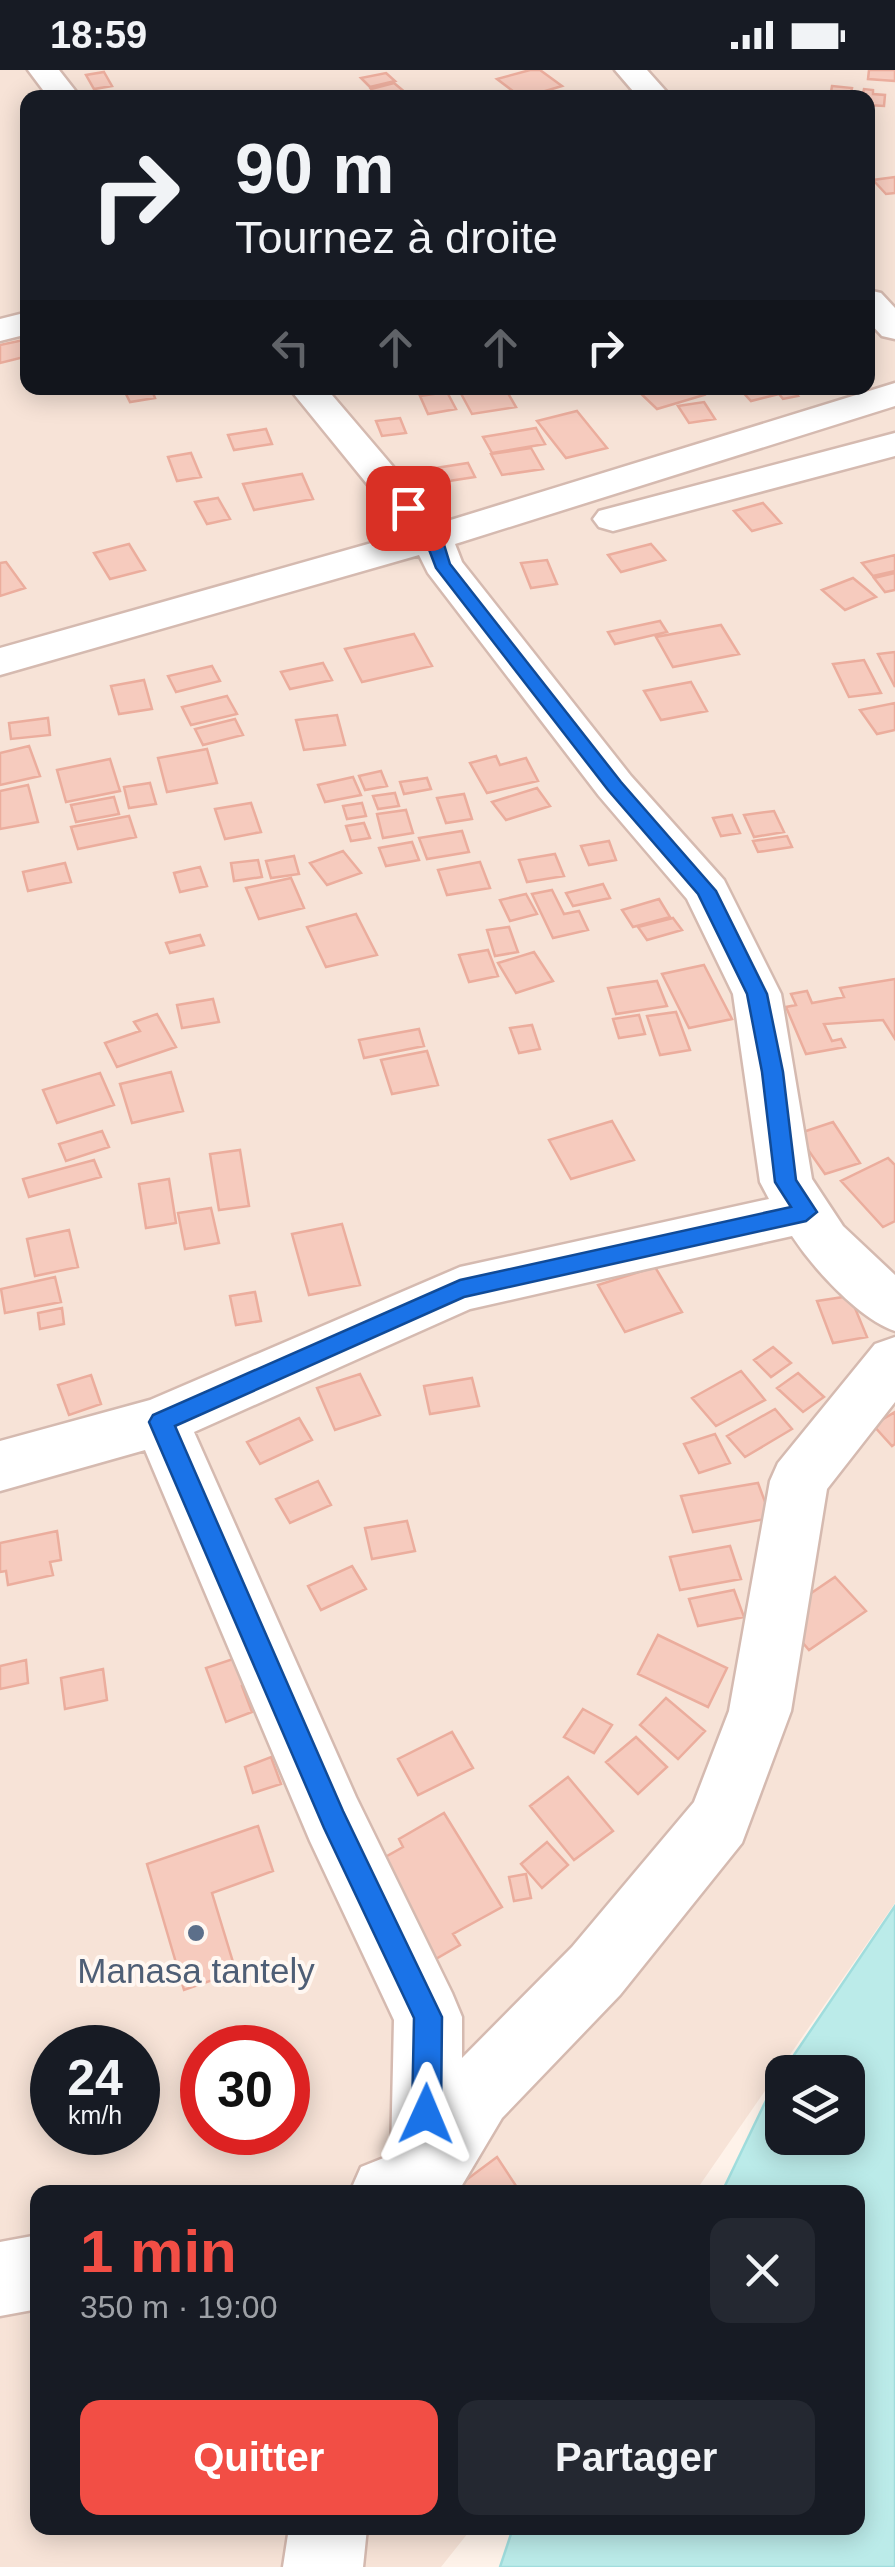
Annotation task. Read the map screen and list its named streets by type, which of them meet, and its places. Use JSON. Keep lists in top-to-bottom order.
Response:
{
  "places": ["Manasa tantely"],
  "page": {
    "status": "18:59",
    "turn": ["90 m", "Tournez à droite"],
    "speed": "24 km/h",
    "limit": "30",
    "heading": ["1 min", "350 m · 19:00"],
    "buttons": ["Quitter", "Partager"]
  }
}
